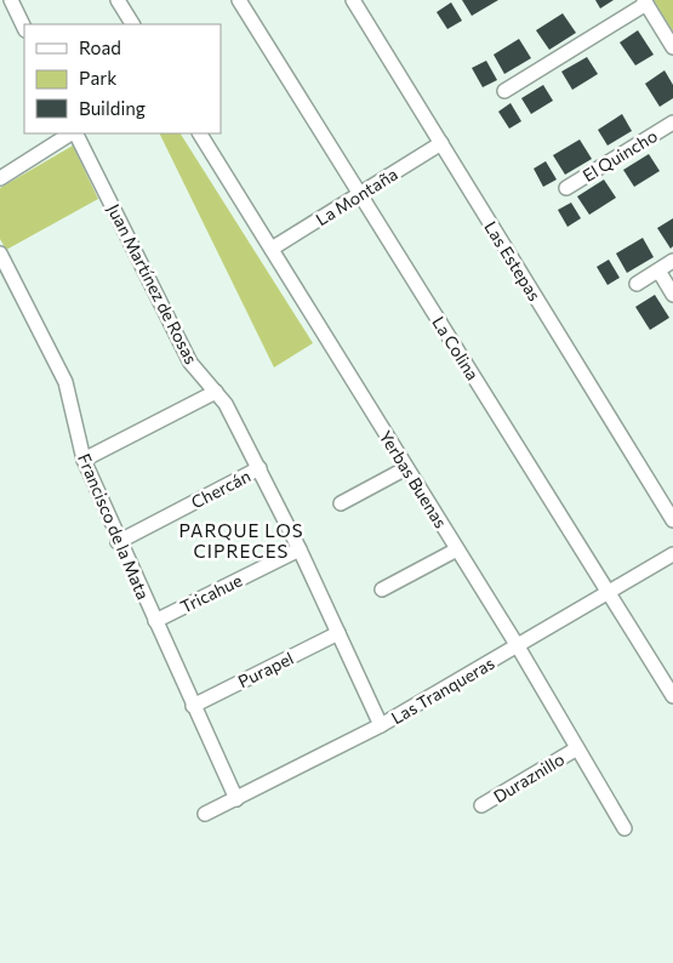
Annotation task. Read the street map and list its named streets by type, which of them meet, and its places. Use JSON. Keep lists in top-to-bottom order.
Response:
{
  "streets": {
    "street": [
      "El Quincho",
      "La Montaña",
      "Las Estepas",
      "Juan Martínez de Rosas",
      "La Colina",
      "Yerbas Buenas",
      "Chercán",
      "Francisco de la Mata",
      "Tricahue",
      "Purapel",
      "Las Tranqueras",
      "Duraznillo"
    ]
  },
  "crossings": [
    ["La Montaña", "Las Estepas"],
    ["La Montaña", "La Colina"],
    ["La Montaña", "Yerbas Buenas"],
    ["Juan Martínez de Rosas", "Chercán"],
    ["Juan Martínez de Rosas", "Tricahue"],
    ["Juan Martínez de Rosas", "Purapel"],
    ["Juan Martínez de Rosas", "Las Tranqueras"],
    ["La Colina", "Las Tranqueras"],
    ["Yerbas Buenas", "Las Tranqueras"],
    ["Yerbas Buenas", "Duraznillo"],
    ["Chercán", "Francisco de la Mata"],
    ["Francisco de la Mata", "Tricahue"],
    ["Francisco de la Mata", "Purapel"],
    ["Francisco de la Mata", "Las Tranqueras"]
  ],
  "districts": ["PARQUE LOS CIPRECES"],
  "legend": ["Road", "Park", "Building"]
}
